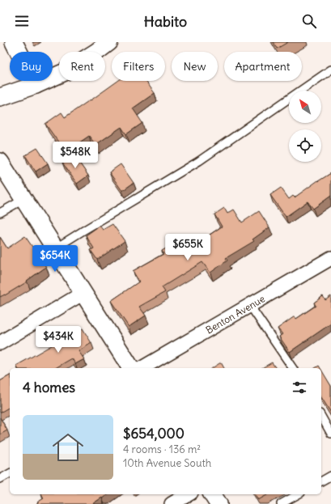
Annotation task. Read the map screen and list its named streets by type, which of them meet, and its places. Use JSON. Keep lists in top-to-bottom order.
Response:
{
  "streets": {
    "street": ["Benton Avenue"]
  },
  "north": "top left",
  "page": {
    "header": "Habito",
    "chip": [
      "Buy",
      "Rent",
      "Filters",
      "New",
      "Apartment"
    ],
    "price": [
      "$548K",
      "$655K",
      "$654K",
      "$434K"
    ],
    "heading": "4 homes",
    "list": [
      {
        "name": "$654,000",
        "note": "4 rooms · 136 m² · 10th Avenue South"
      }
    ]
  }
}
